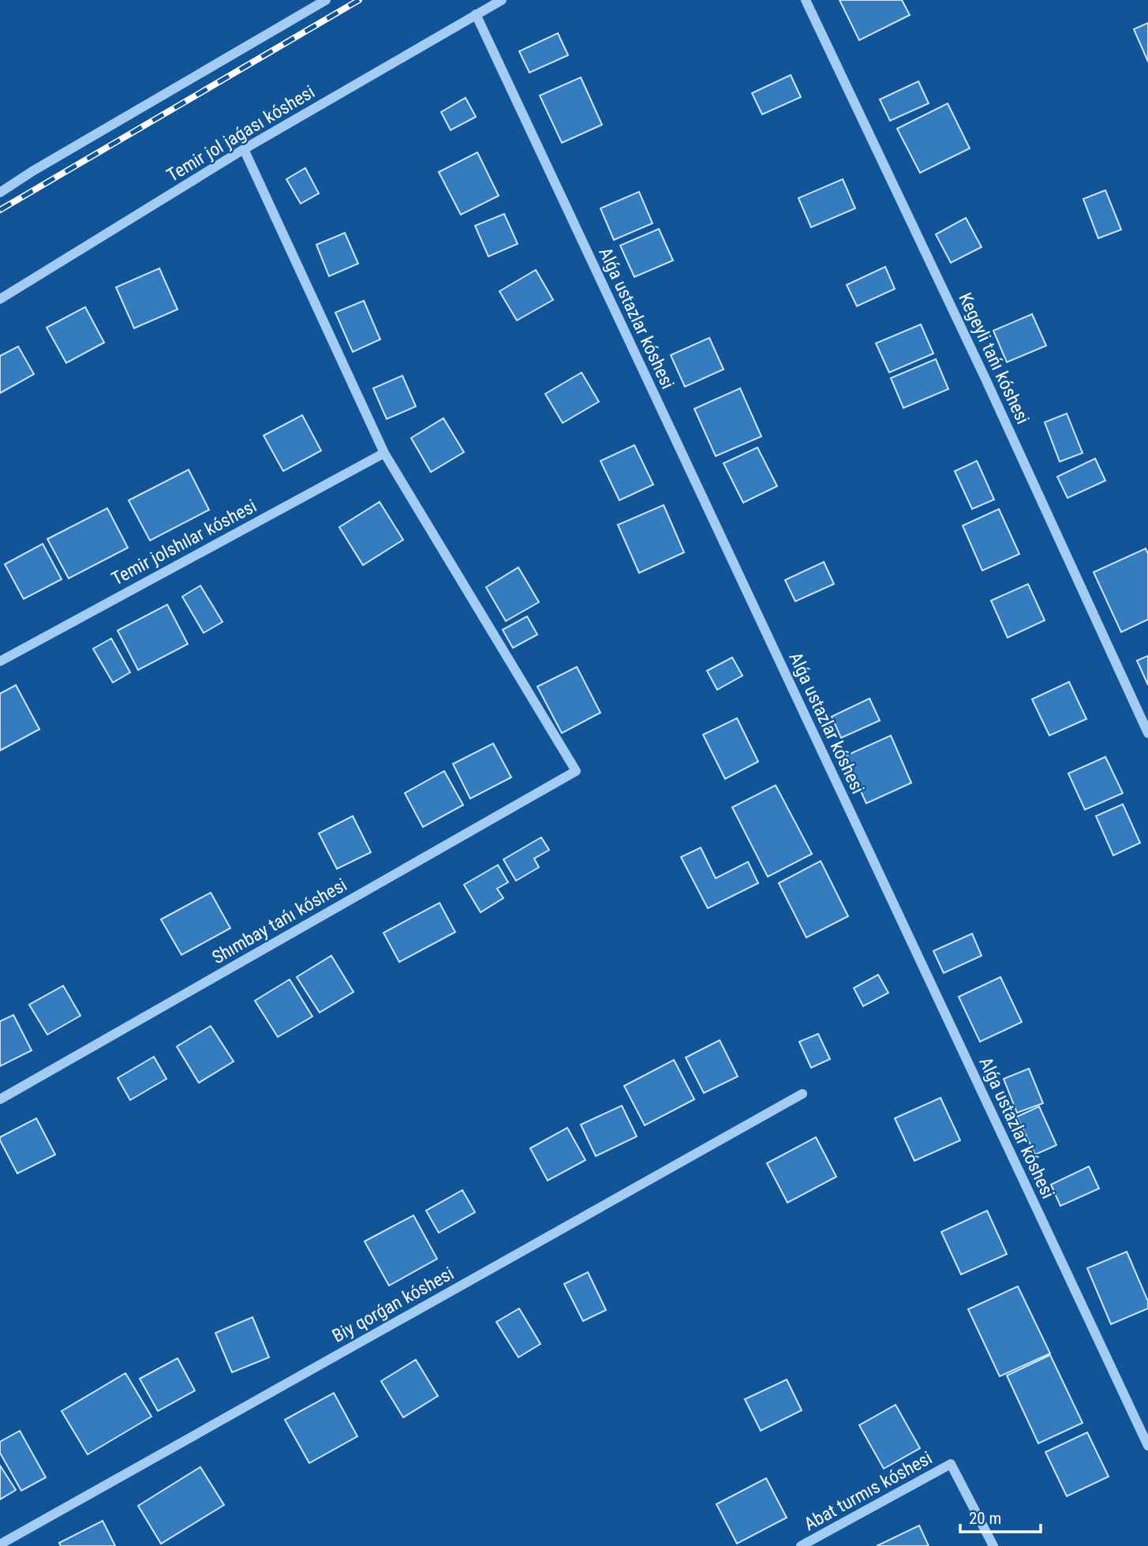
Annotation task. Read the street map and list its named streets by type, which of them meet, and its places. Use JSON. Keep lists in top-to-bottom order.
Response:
{
  "streets": {
    "street": [
      "Temir jol jaǵası kóshesi",
      "Alǵa ustazlar kóshesi",
      "Kegeyli tańı kóshesi",
      "Temir jolshılar kóshesi",
      "Shımbay tańı kóshesi",
      "Biy qorǵan kóshesi",
      "Abat turmıs kóshesi"
    ]
  },
  "crossings": [
    ["Temir jol jaǵası kóshesi", "Alǵa ustazlar kóshesi"],
    ["Temir jolshılar kóshesi", "Shımbay tańı kóshesi"]
  ],
  "scale_bar": "20 m"
}
